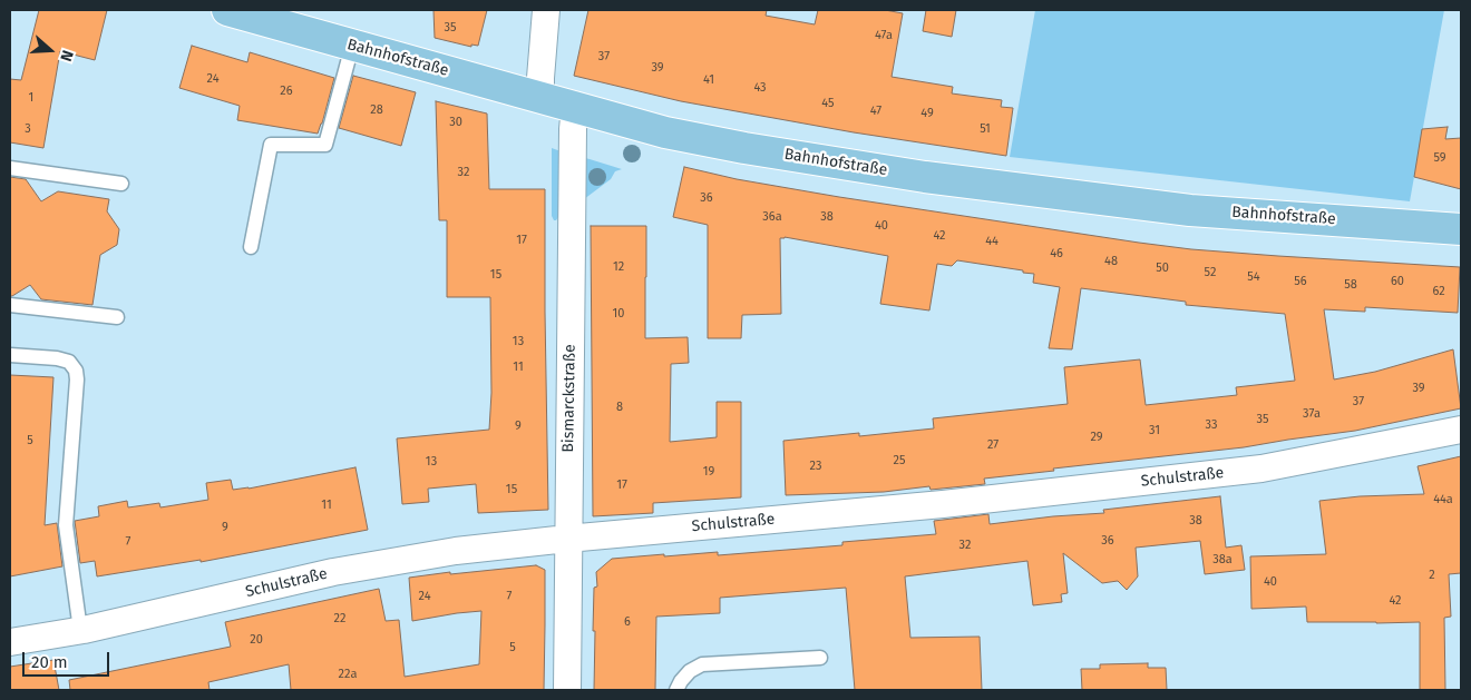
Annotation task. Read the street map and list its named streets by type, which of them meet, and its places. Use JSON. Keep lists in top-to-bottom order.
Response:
{
  "streets": {
    "main road": ["Bahnhofstraße"],
    "street": ["Bismarckstraße", "Schulstraße"]
  },
  "crossings": [
    ["Bahnhofstraße", "Bismarckstraße"],
    ["Bismarckstraße", "Schulstraße"]
  ],
  "house_numbers": [
    "35",
    "47a",
    "37",
    "39",
    "24",
    "41",
    "43",
    "26",
    "1",
    "45",
    "28",
    "47",
    "49",
    "30",
    "3",
    "51",
    "59",
    "32",
    "36",
    "36a",
    "38",
    "40",
    "42",
    "17",
    "44",
    "46",
    "48",
    "12",
    "50",
    "52",
    "15",
    "54",
    "56",
    "60",
    "58",
    "62",
    "10",
    "13",
    "11",
    "39",
    "37",
    "8",
    "37a",
    "35",
    "33",
    "9",
    "31",
    "29",
    "5",
    "27",
    "25",
    "13",
    "23",
    "19",
    "17",
    "15",
    "44a",
    "11",
    "38",
    "9",
    "36",
    "7",
    "32",
    "38a",
    "2",
    "40",
    "24",
    "7",
    "42",
    "22",
    "6",
    "20",
    "5",
    "22a"
  ],
  "scale_bar": "20 m",
  "north": "right"
}
